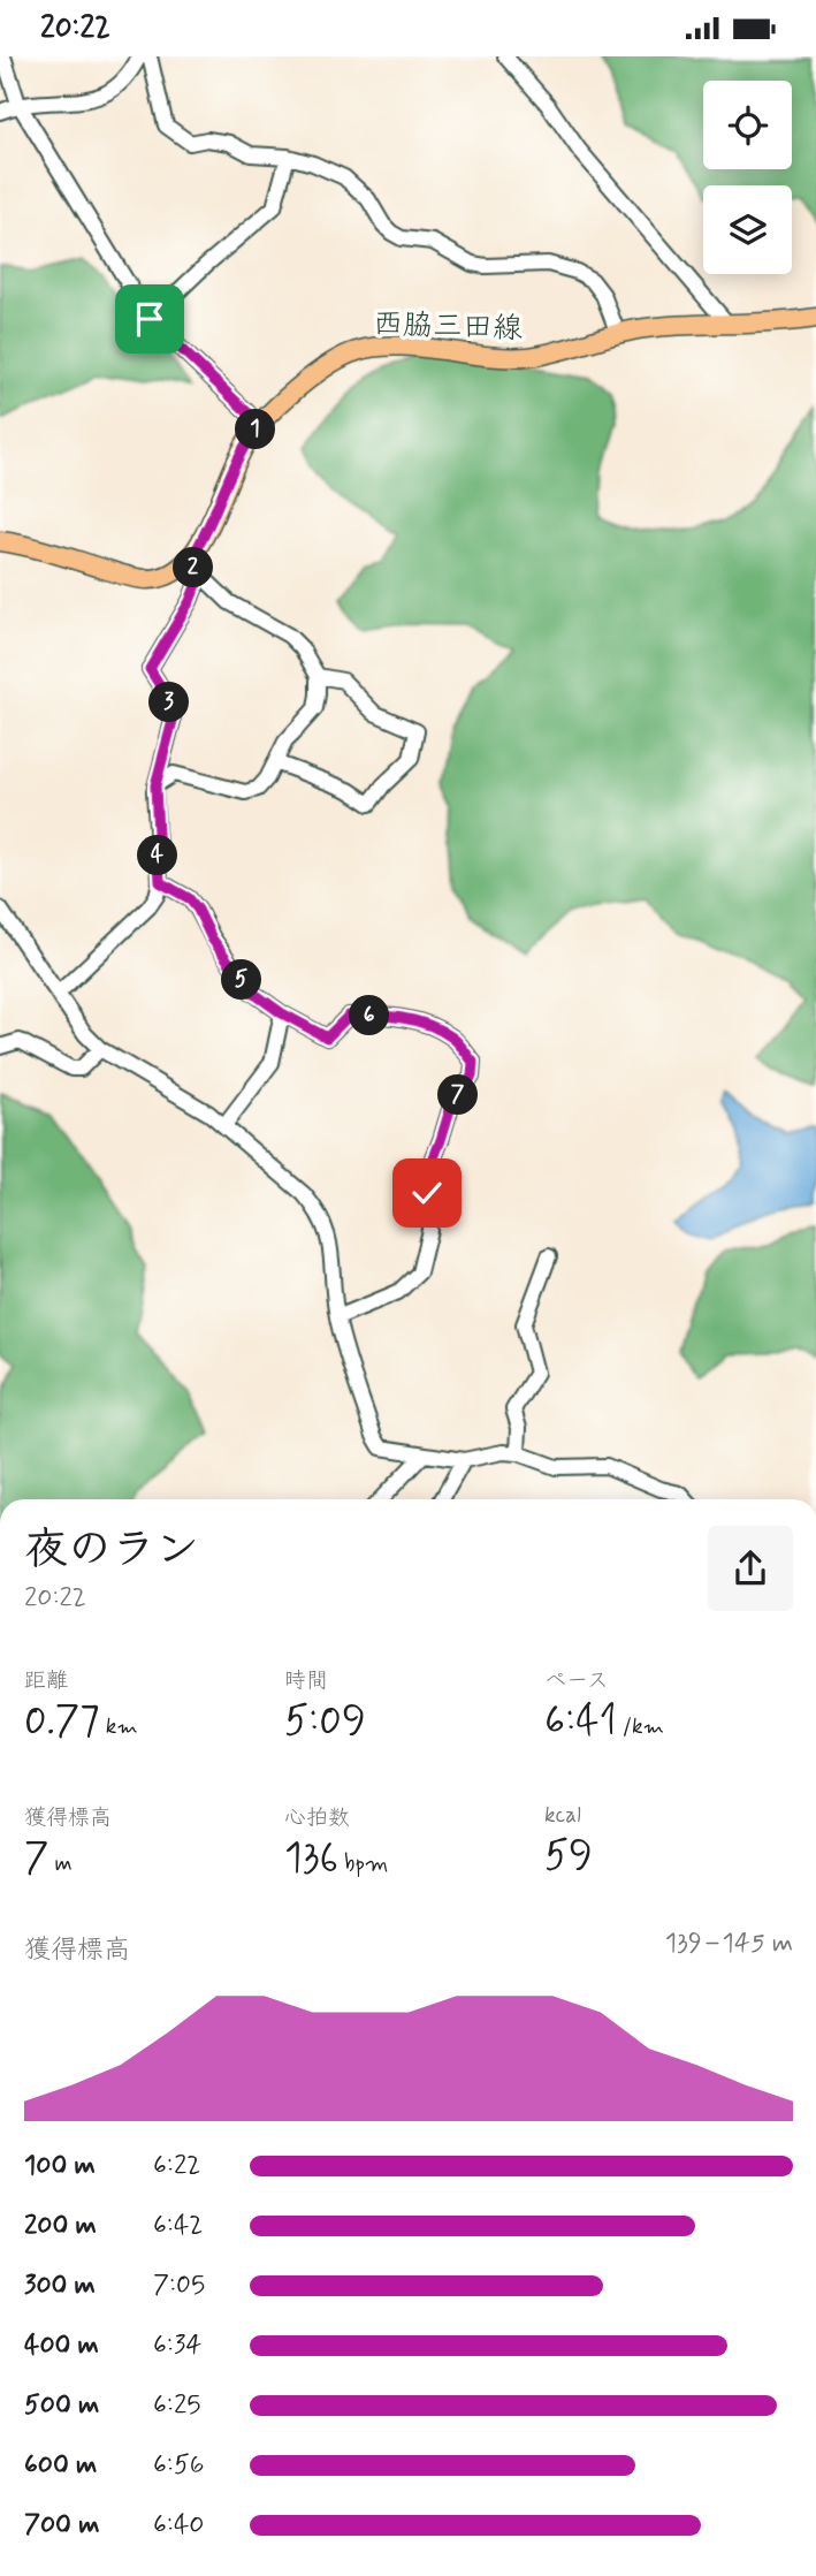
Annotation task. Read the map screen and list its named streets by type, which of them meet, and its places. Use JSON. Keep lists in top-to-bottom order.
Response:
{
  "streets": {
    "main road": ["西脇三田線"]
  },
  "page": {
    "status": "20:22",
    "pins": [
      "1",
      "2",
      "3",
      "4",
      "5",
      "6",
      "7"
    ],
    "heading": ["夜のラン", "20:22"],
    "stats": [
      ["距離", "0.77 km"],
      ["時間", "5:09"],
      ["ペース", "6:41 /km"],
      ["獲得標高", "7 m"],
      ["心拍数", "136 bpm"],
      ["kcal", "59"]
    ],
    "chart": ["獲得標高", "139–145 m"],
    "list": [
      {
        "name": "100 m",
        "note": "6:22"
      },
      {
        "name": "200 m",
        "note": "6:42"
      },
      {
        "name": "300 m",
        "note": "7:05"
      },
      {
        "name": "400 m",
        "note": "6:34"
      },
      {
        "name": "500 m",
        "note": "6:25"
      },
      {
        "name": "600 m",
        "note": "6:56"
      },
      {
        "name": "700 m",
        "note": "6:40"
      }
    ]
  }
}
